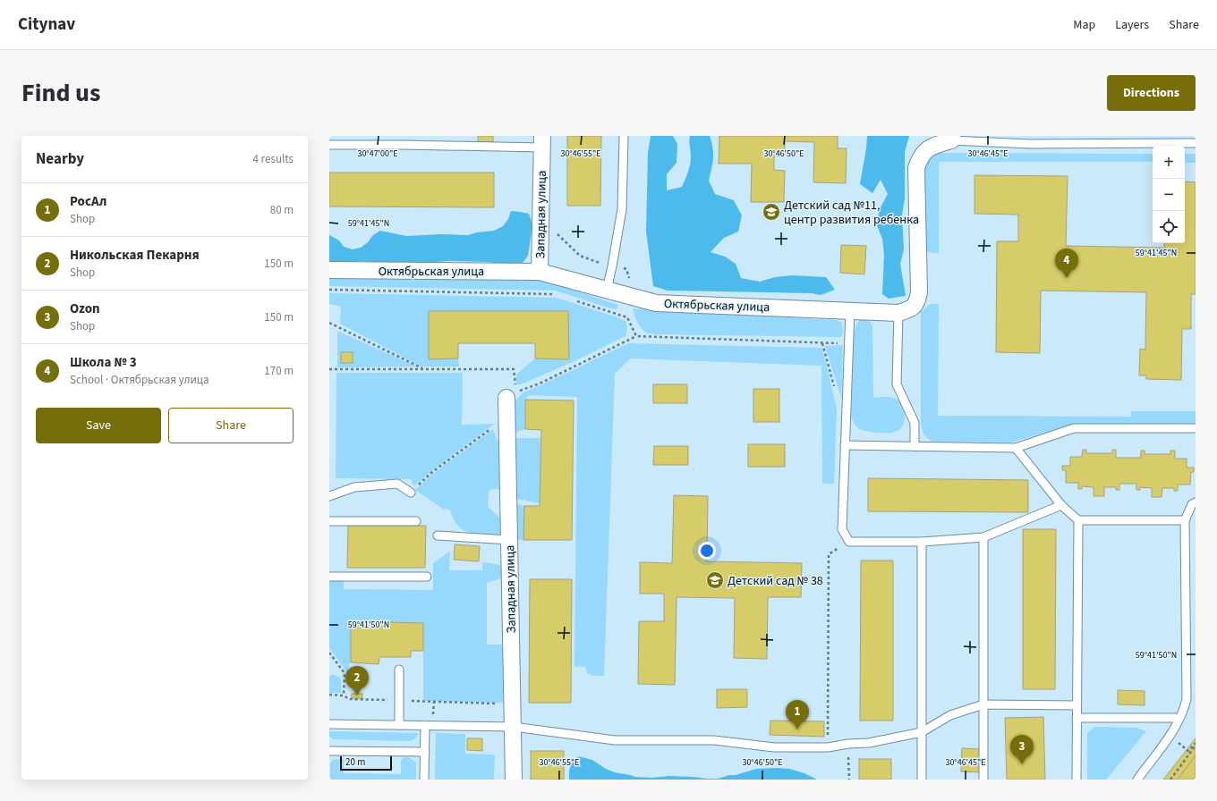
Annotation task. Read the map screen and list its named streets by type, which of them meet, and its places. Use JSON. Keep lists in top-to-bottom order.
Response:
{
  "streets": {
    "street": ["Западная улица", "Октябрьская улица"]
  },
  "crossings": [
    ["Западная улица", "Октябрьская улица"]
  ],
  "places": {
    "school or university": ["Детский сад №11, центр развития ребенка", "Детский сад № 38"]
  },
  "scale_bar": "20 m",
  "page": {
    "header": "Citynav",
    "nav": ["Map", "Layers", "Share"],
    "title": "Find us",
    "buttons": [
      "Directions",
      ["Save", "Share"]
    ],
    "heading": ["Nearby", "4 results"],
    "map_buttons": ["+", "−"],
    "list": [
      {
        "mark": "1",
        "name": "РосАл",
        "note": "Shop",
        "value": "80 m"
      },
      {
        "mark": "2",
        "name": "Никольская Пекарня",
        "note": "Shop",
        "value": "150 m"
      },
      {
        "mark": "3",
        "name": "Ozon",
        "note": "Shop",
        "value": "150 m"
      },
      {
        "mark": "4",
        "name": "Школа № 3",
        "note": "School · Октябрьская улица",
        "value": "170 m"
      }
    ],
    "pins": [
      "4",
      "2",
      "1",
      "3"
    ],
    "scale": "20 m"
  },
  "coordinates": [
    "30°47'00\"E",
    "30°46'55\"E",
    "30°46'50\"E",
    "30°46'45\"E",
    "59°41'45\"N",
    "59°41'50\"N"
  ]
}
